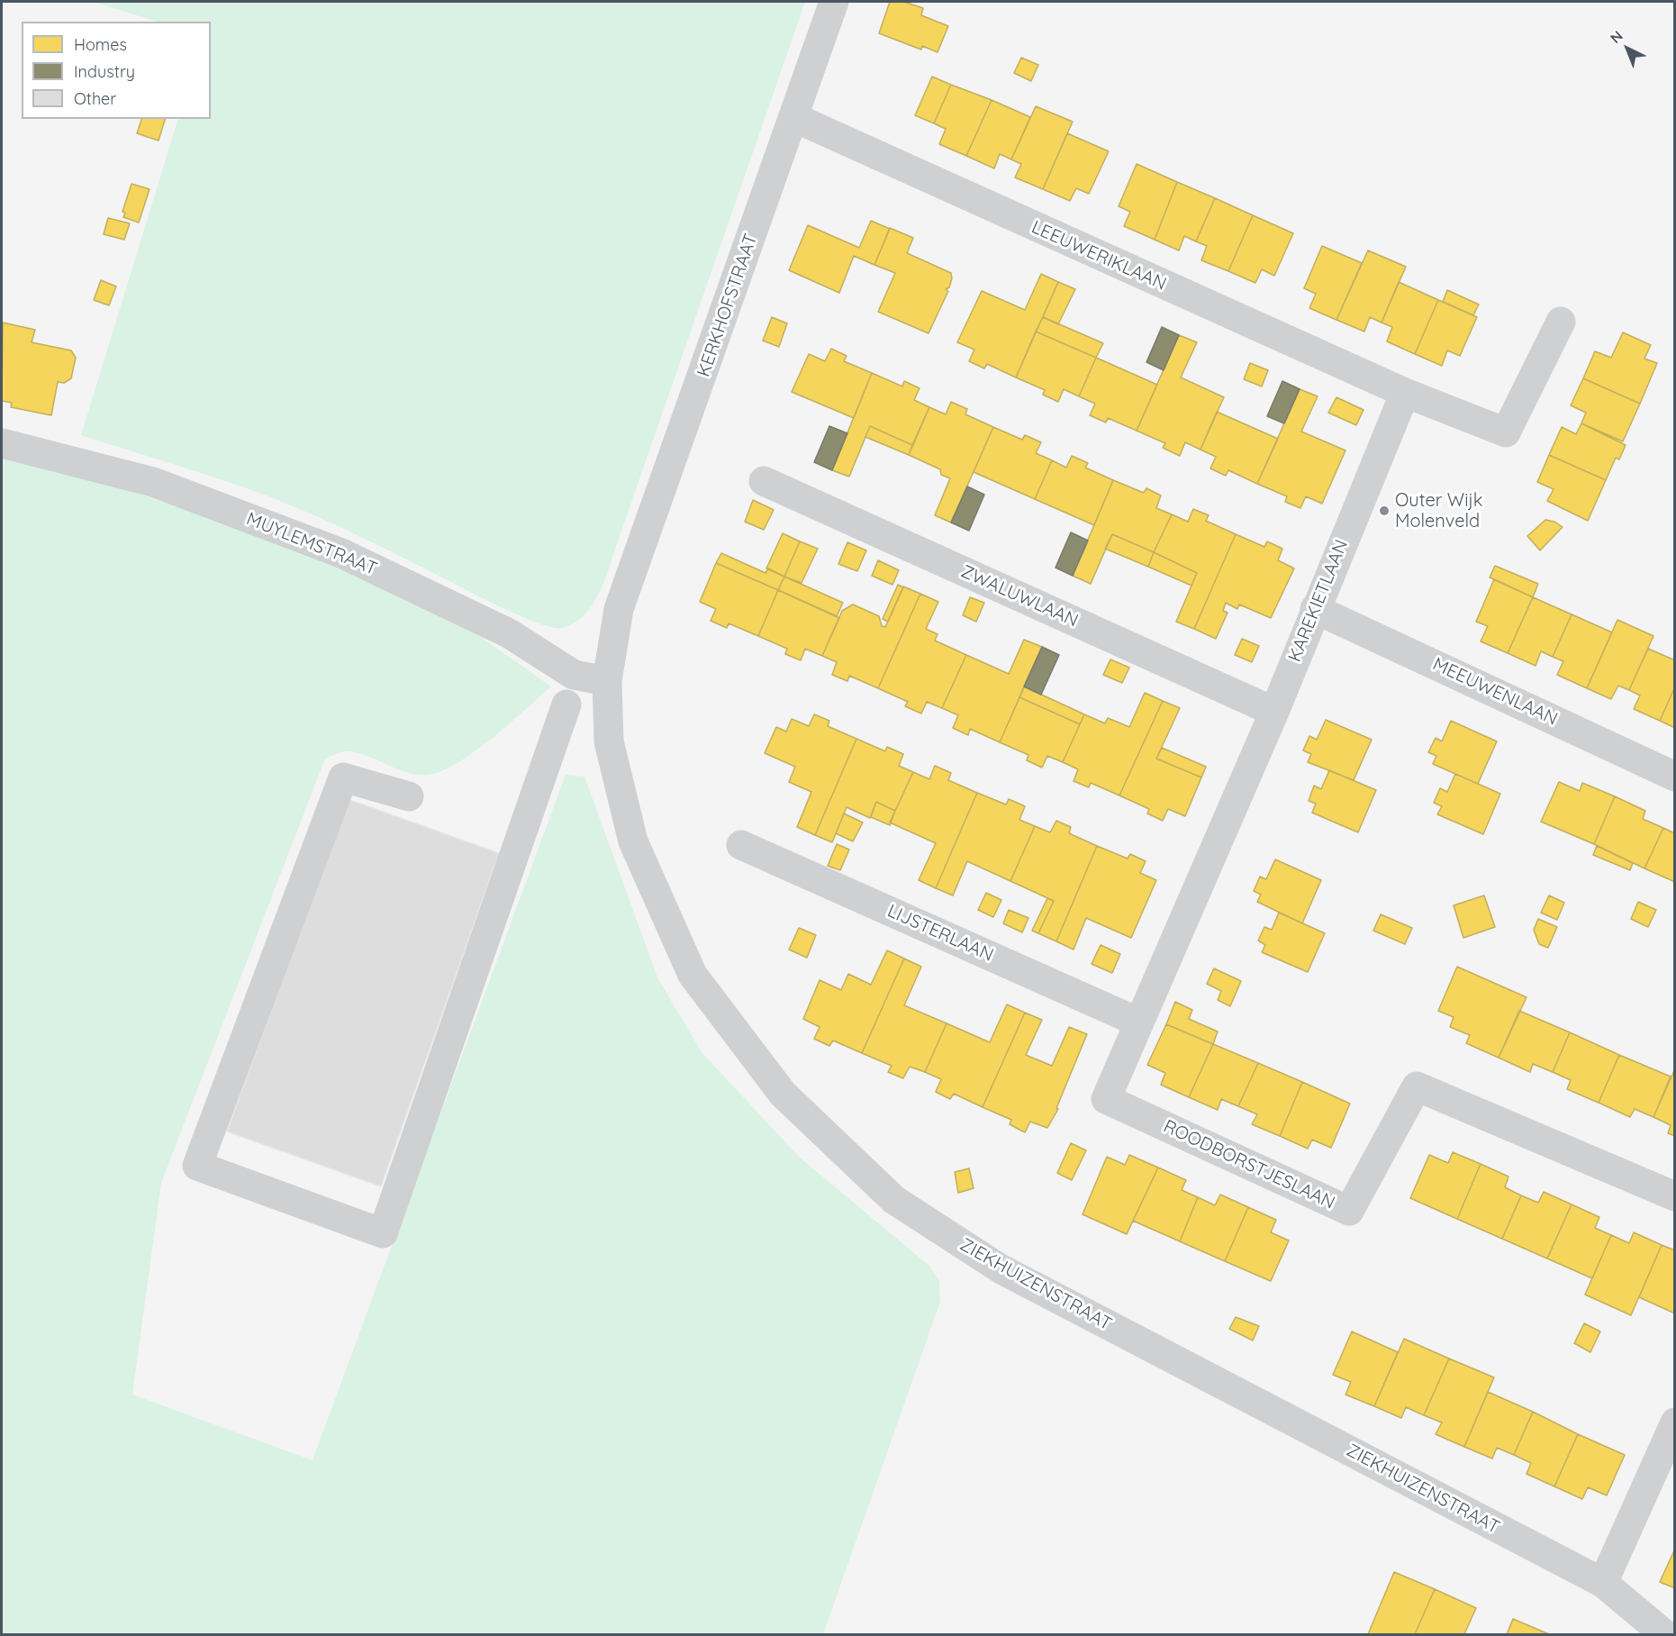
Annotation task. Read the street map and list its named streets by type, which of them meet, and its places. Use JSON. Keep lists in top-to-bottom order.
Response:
{
  "streets": {
    "street": [
      "LEEUWERIKLAAN",
      "KERKHOFSTRAAT",
      "MUYLEMSTRAAT",
      "ZWALUWLAAN",
      "KAREKIETLAAN",
      "MEEUWENLAAN",
      "LIJSTERLAAN",
      "ROODBORSTJESLAAN",
      "ZIEKHUIZENSTRAAT"
    ]
  },
  "crossings": [
    ["LEEUWERIKLAAN", "KERKHOFSTRAAT"],
    ["LEEUWERIKLAAN", "KAREKIETLAAN"],
    ["KERKHOFSTRAAT", "ZIEKHUIZENSTRAAT"],
    ["MUYLEMSTRAAT", "ZIEKHUIZENSTRAAT"],
    ["ZWALUWLAAN", "KAREKIETLAAN"],
    ["KAREKIETLAAN", "MEEUWENLAAN"],
    ["KAREKIETLAAN", "LIJSTERLAAN"],
    ["KAREKIETLAAN", "ROODBORSTJESLAAN"],
    ["LIJSTERLAAN", "ROODBORSTJESLAAN"]
  ],
  "places": ["Outer Wijk Molenveld"],
  "legend": ["Homes", "Industry", "Other"],
  "north": "top left"
}
